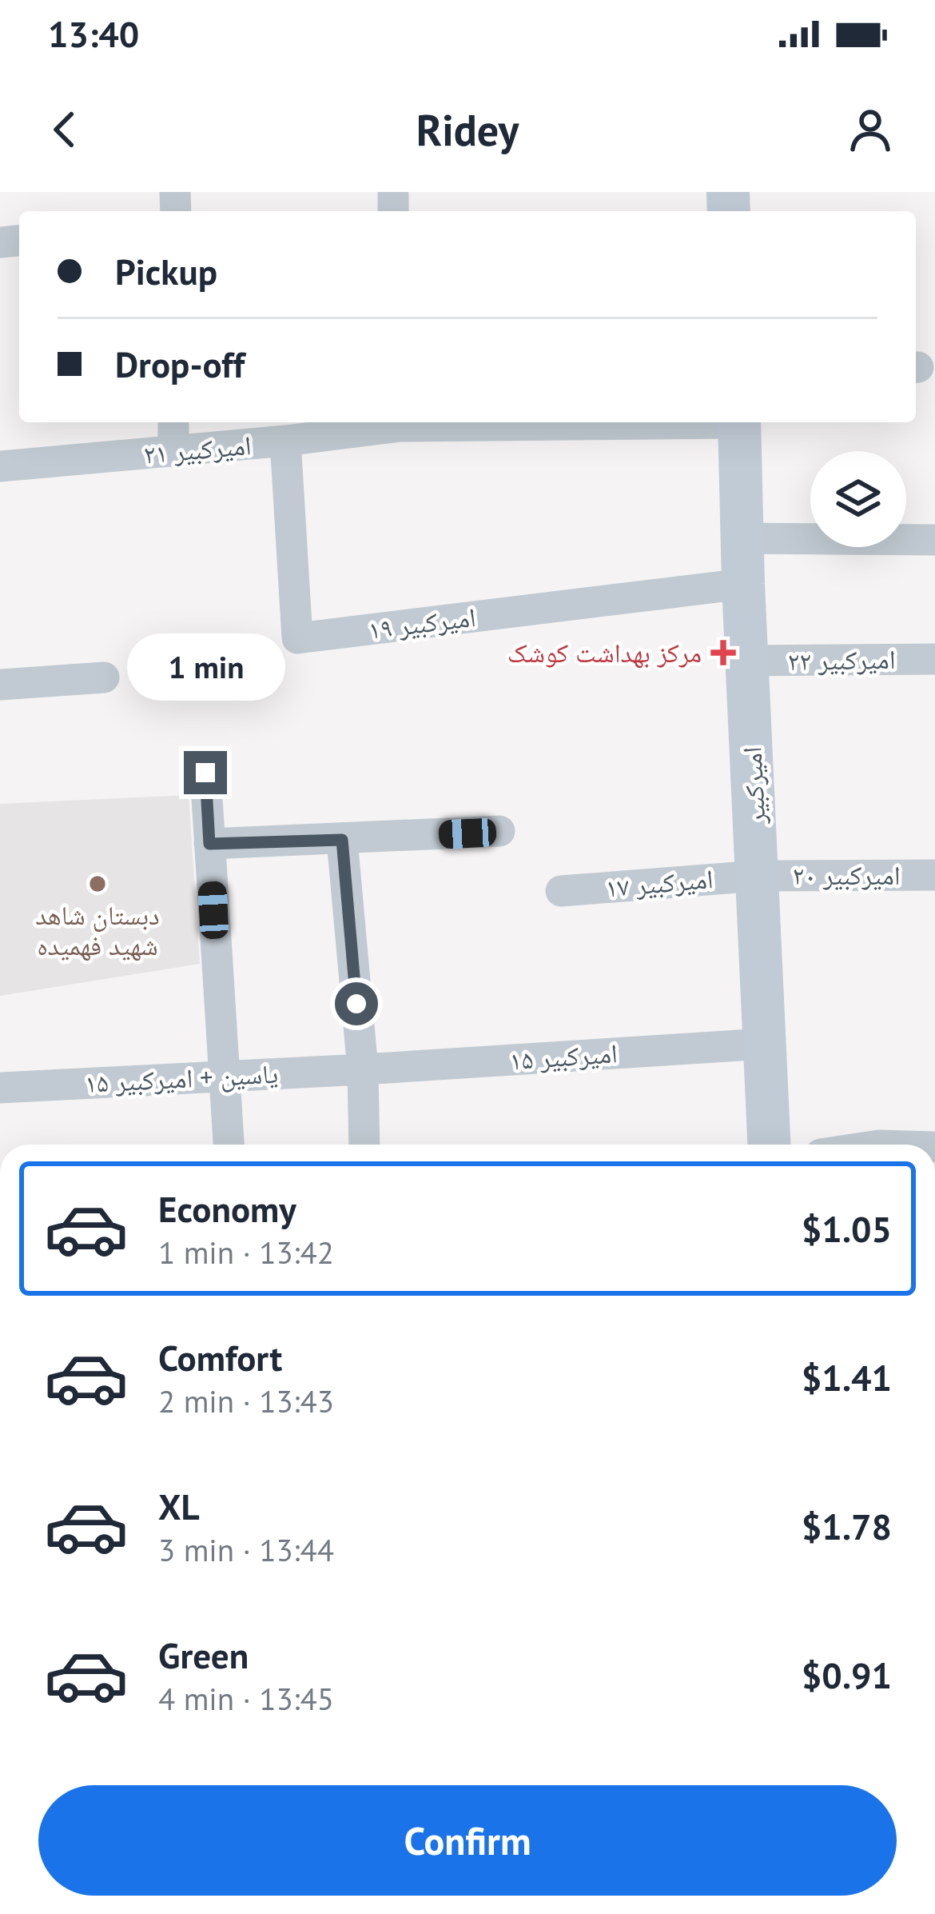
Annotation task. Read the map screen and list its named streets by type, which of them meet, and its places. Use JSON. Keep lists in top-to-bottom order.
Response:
{
  "streets": {
    "main road": ["امیرکبیر"],
    "street": [
      "امیرکبیر ۲۱",
      "امیرکبیر ۱۹",
      "امیرکبیر ۲۲",
      "امیرکبیر ۲۰",
      "امیرکبیر ۱۷",
      "امیرکبیر ۱۵",
      "یاسین + امیرکبیر ۱۵"
    ]
  },
  "crossings": [
    ["امیرکبیر ۲۱", "امیرکبیر ۱۹"],
    ["امیرکبیر ۱۹", "امیرکبیر"],
    ["امیرکبیر ۲۲", "امیرکبیر"],
    ["امیرکبیر", "امیرکبیر ۲۰"],
    ["امیرکبیر", "امیرکبیر ۱۷"],
    ["امیرکبیر", "امیرکبیر ۱۵"],
    ["امیرکبیر ۲۰", "امیرکبیر ۱۷"],
    ["امیرکبیر ۱۵", "یاسین + امیرکبیر ۱۵"]
  ],
  "places": {
    "health": ["مرکز بهداشت کوشک"],
    "other": ["دبستان شاهد شهید فهمیده"]
  },
  "page": {
    "status": "13:40",
    "header": "Ridey",
    "banner": ["Pickup", "Drop-off"],
    "bubble": "1 min",
    "list": [
      {
        "name": "Economy",
        "note": "1 min · 13:42",
        "value": "$1.05"
      },
      {
        "name": "Comfort",
        "note": "2 min · 13:43",
        "value": "$1.41"
      },
      {
        "name": "XL",
        "note": "3 min · 13:44",
        "value": "$1.78"
      },
      {
        "name": "Green",
        "note": "4 min · 13:45",
        "value": "$0.91"
      }
    ],
    "buttons": "Confirm"
  }
}
